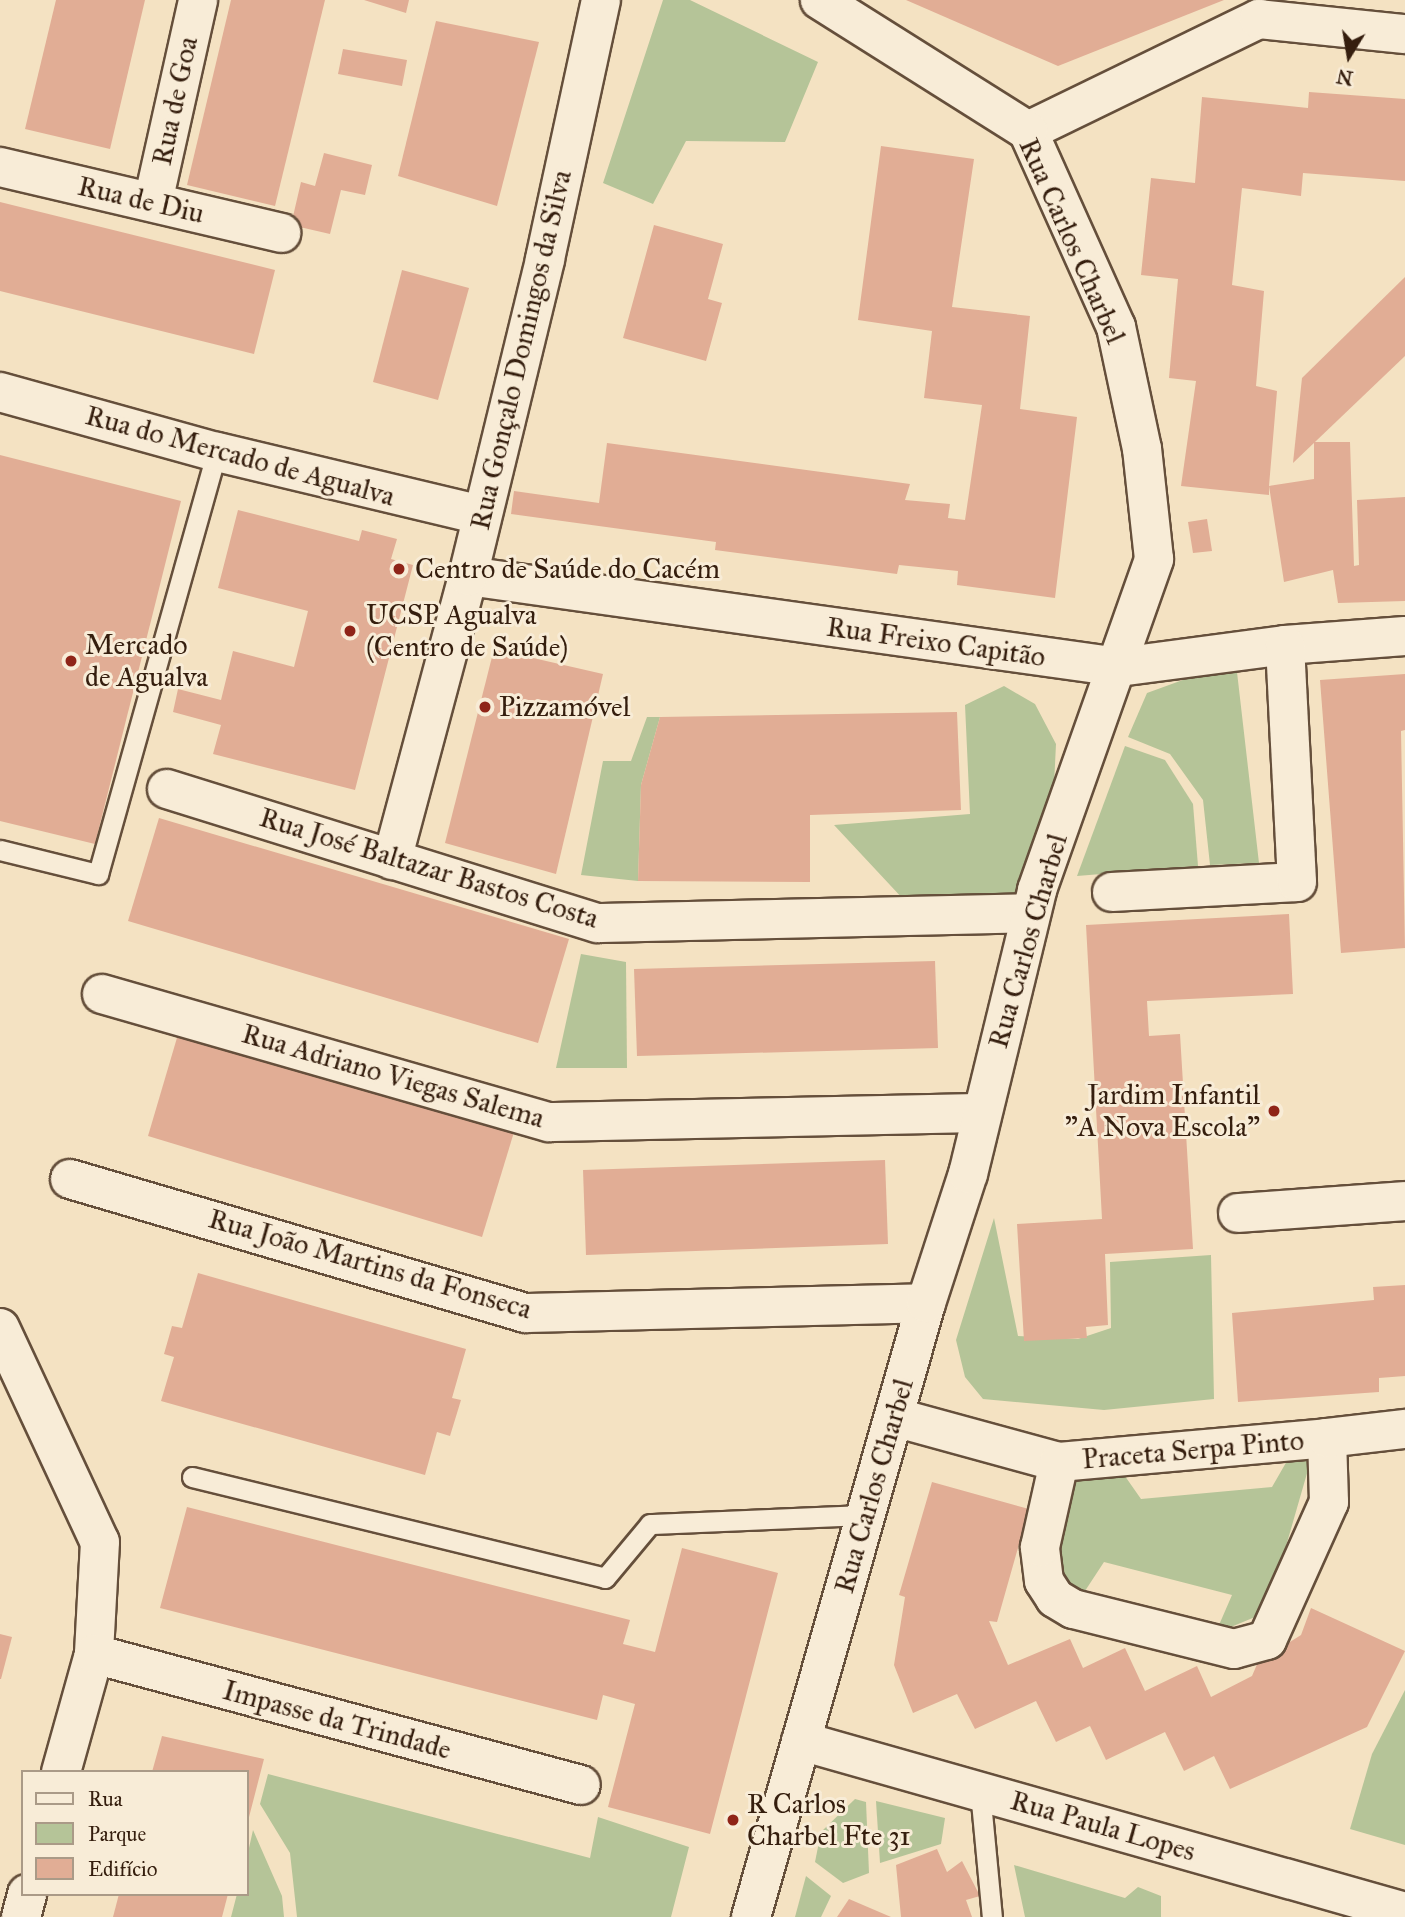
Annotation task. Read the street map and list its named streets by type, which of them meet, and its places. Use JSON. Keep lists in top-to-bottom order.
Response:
{
  "streets": {
    "street": [
      "Rua de Goa",
      "Rua de Diu",
      "Rua Carlos Charbel",
      "Rua Gonçalo Domingos da Silva",
      "Rua do Mercado de Agualva",
      "Rua Freixo Capitão",
      "Rua José Baltazar Bastos Costa",
      "Rua Adriano Viegas Salema",
      "Rua João Martins da Fonseca",
      "Praceta Serpa Pinto",
      "Impasse da Trindade",
      "Rua Paula Lopes"
    ]
  },
  "crossings": [
    ["Rua de Goa", "Rua de Diu"],
    ["Rua Carlos Charbel", "Rua Freixo Capitão"],
    ["Rua Carlos Charbel", "Rua José Baltazar Bastos Costa"],
    ["Rua Carlos Charbel", "Rua Adriano Viegas Salema"],
    ["Rua Carlos Charbel", "Rua João Martins da Fonseca"],
    ["Rua Carlos Charbel", "Praceta Serpa Pinto"],
    ["Rua Carlos Charbel", "Rua Paula Lopes"],
    ["Rua Gonçalo Domingos da Silva", "Rua do Mercado de Agualva"],
    ["Rua Gonçalo Domingos da Silva", "Rua Freixo Capitão"],
    ["Rua Gonçalo Domingos da Silva", "Rua José Baltazar Bastos Costa"]
  ],
  "places": [
    "Centro de Saúde do Cacém",
    "UCSP Agualva (Centro de Saúde)",
    "Mercado de Agualva",
    "Pizzamóvel",
    "Jardim Infantil \"A Nova Escola\"",
    "R Carlos Charbel Fte 31"
  ],
  "legend": ["Rua", "Parque", "Edifício"],
  "north": "bottom"
}
